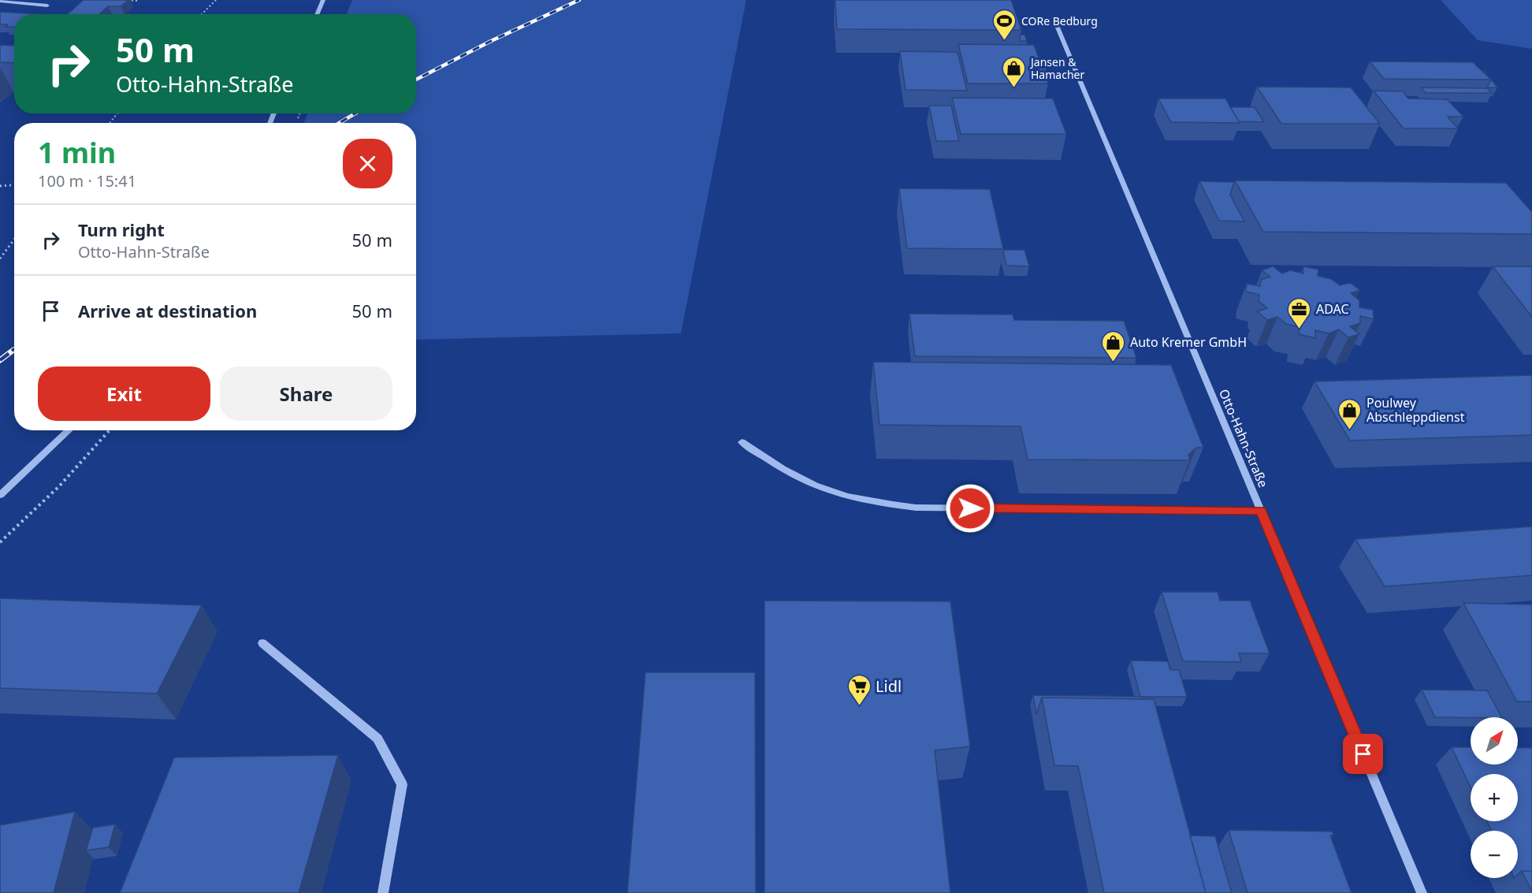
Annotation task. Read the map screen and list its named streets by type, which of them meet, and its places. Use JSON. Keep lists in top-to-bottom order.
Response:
{
  "streets": {
    "street": ["Otto-Hahn-Straße"]
  },
  "places": {
    "sports": ["CORe Bedburg"],
    "shop": ["Jansen & Hamacher", "Auto Kremer GmbH", "Poulwey Abschleppdienst"],
    "office": ["ADAC"],
    "supermarket": ["Lidl"]
  },
  "north": "top right",
  "page": {
    "turn": ["50 m", "Otto-Hahn-Straße"],
    "heading": ["1 min", "100 m · 15:41"],
    "list": [
      {
        "name": "Turn right",
        "note": "Otto-Hahn-Straße",
        "value": "50 m"
      },
      {
        "name": "Arrive at destination",
        "value": "50 m"
      }
    ],
    "buttons": ["Exit", "Share"],
    "map_buttons": ["+", "−"]
  }
}
